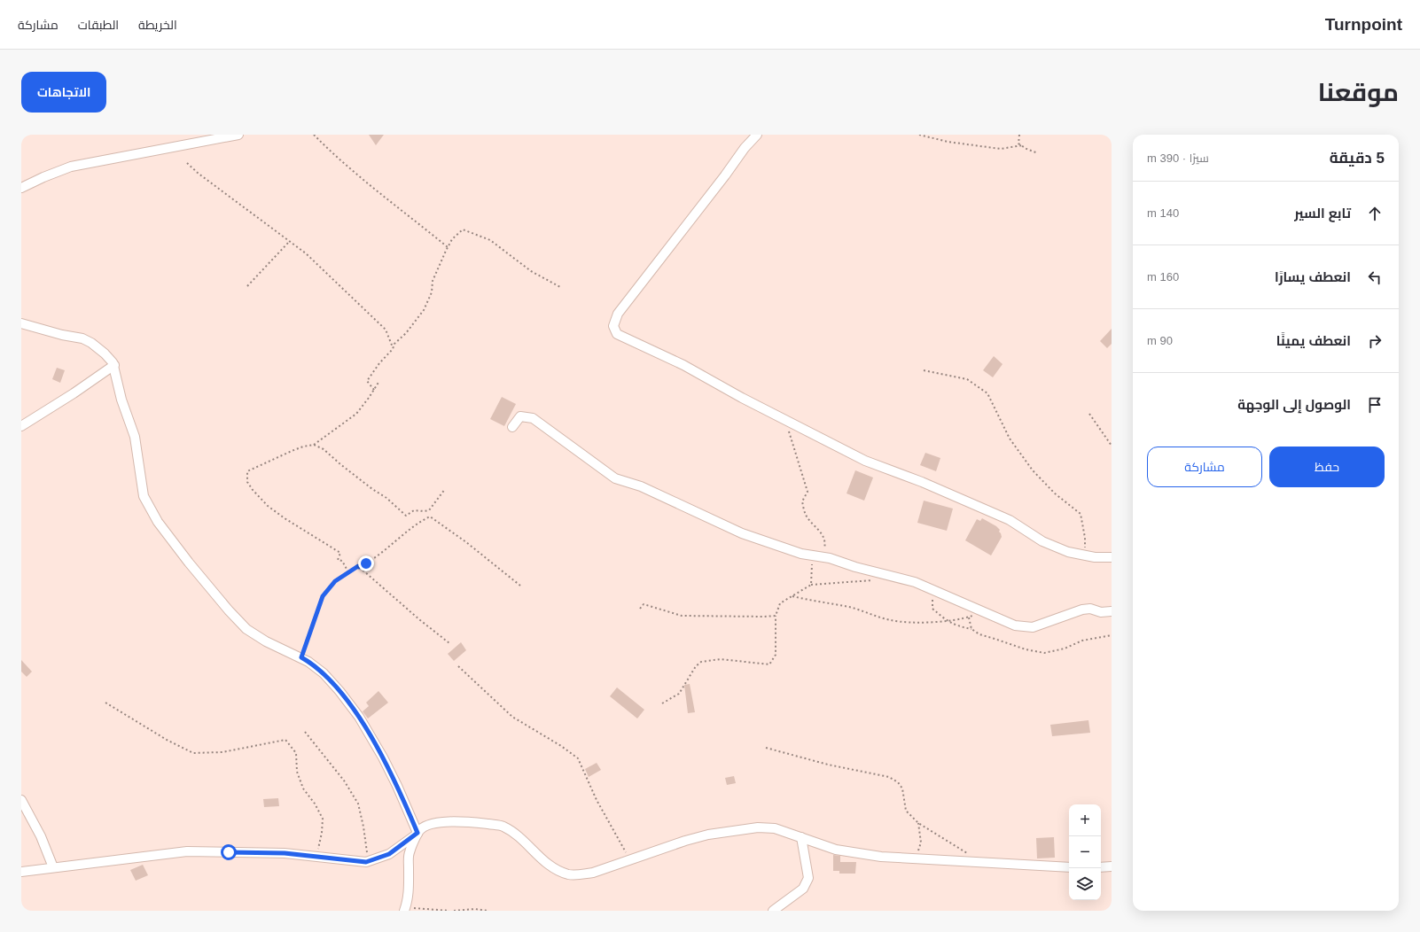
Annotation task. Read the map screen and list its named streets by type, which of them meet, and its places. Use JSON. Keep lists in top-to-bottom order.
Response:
{
  "page": {
    "header": "Turnpoint",
    "nav": ["الخريطة", "الطبقات", "مشاركة"],
    "title": "موقعنا",
    "buttons": [
      "الاتجاهات",
      ["حفظ", "مشاركة"]
    ],
    "heading": ["5 دقيقة", "سيرًا · 390 m"],
    "list": [
      ["تابع السير", "140 m"],
      ["انعطف يسارًا", "160 m"],
      ["انعطف يمينًا", "90 m"],
      "الوصول إلى الوجهة"
    ],
    "map_buttons": ["+", "−"]
  }
}
